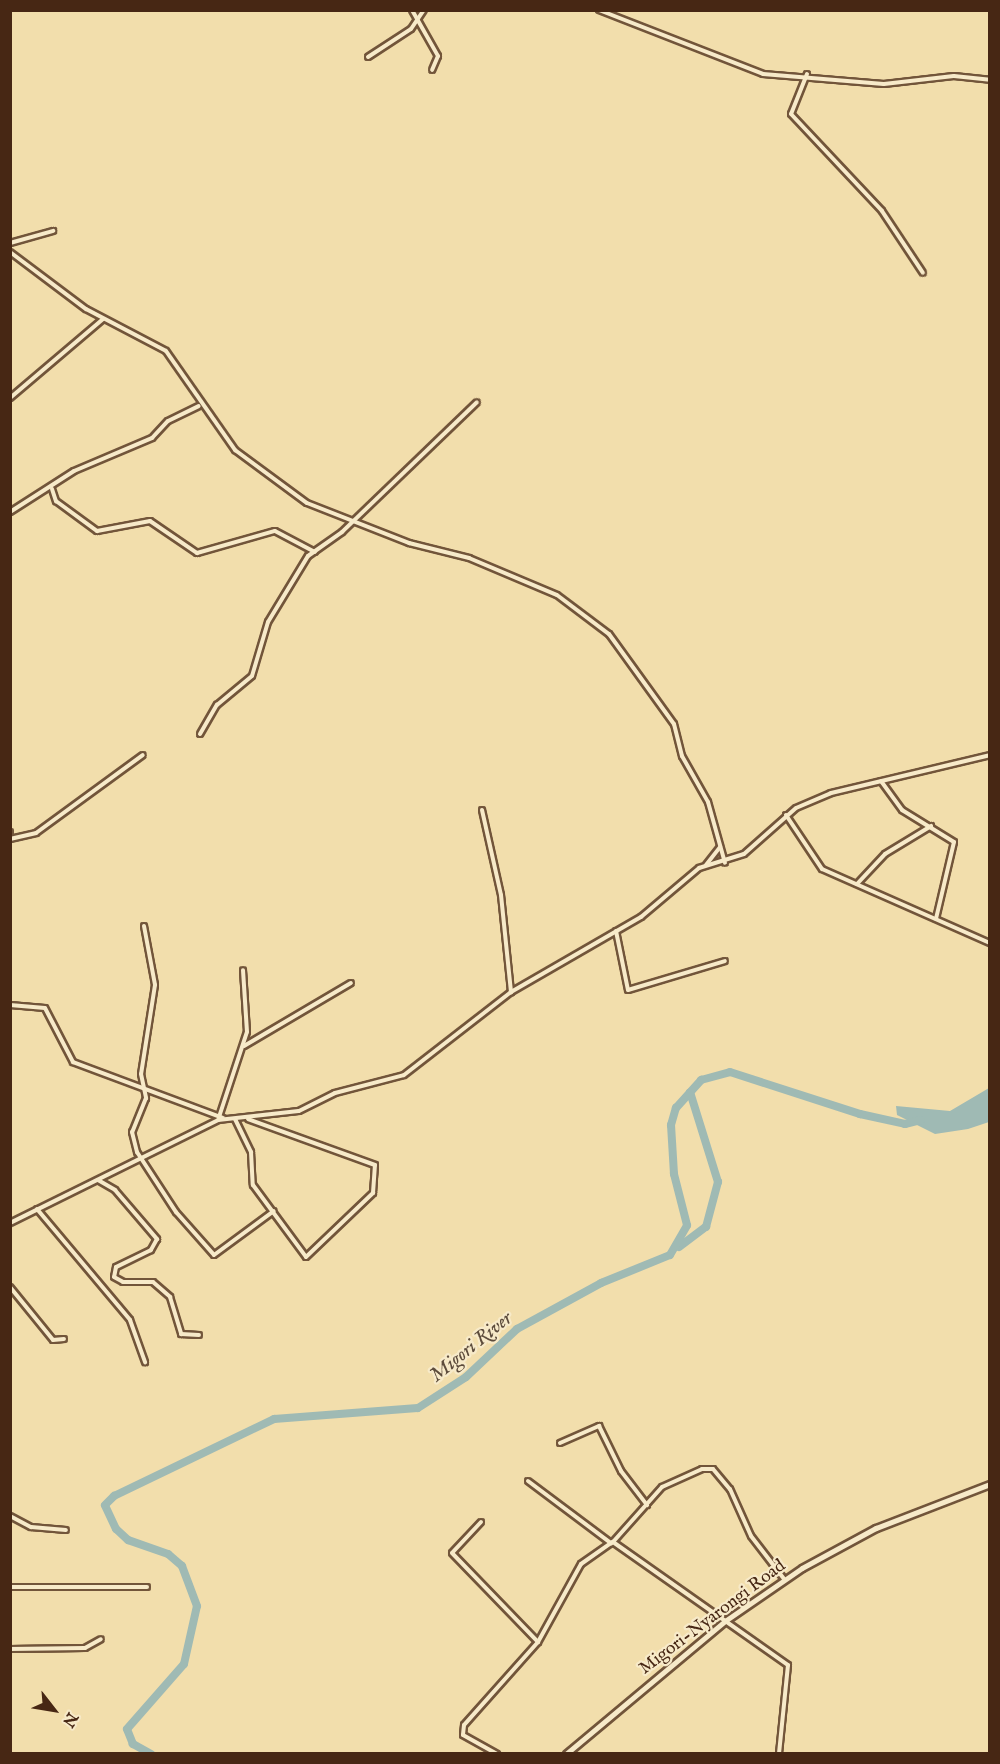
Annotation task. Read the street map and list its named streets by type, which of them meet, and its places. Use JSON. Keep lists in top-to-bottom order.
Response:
{
  "streets": {
    "street": ["Migori-Nyarongi Road"]
  },
  "water": ["Migori River"],
  "north": "bottom right"
}
